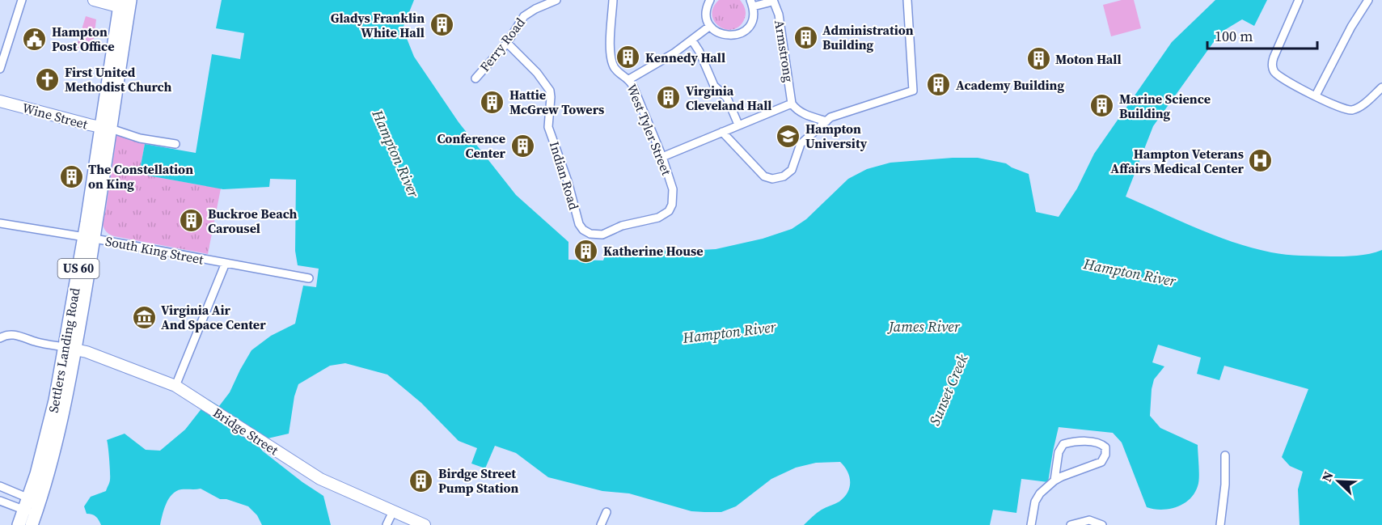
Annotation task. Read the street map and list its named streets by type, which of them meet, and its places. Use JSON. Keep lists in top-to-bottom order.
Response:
{
  "streets": {
    "main road": ["US 60", "Settlers Landing Road"],
    "street": [
      "Ferry Road",
      "Armstrong",
      "Wine Street",
      "West Tyler Street",
      "Indian Road",
      "South King Street",
      "Bridge Street"
    ]
  },
  "crossings": [
    ["Ferry Road", "Indian Road"],
    ["Wine Street", "Settlers Landing Road"],
    ["West Tyler Street", "Indian Road"],
    ["South King Street", "Settlers Landing Road"],
    ["Settlers Landing Road", "Bridge Street"]
  ],
  "water": ["Hampton River", "James River", "Sunset Creek"],
  "places": {
    "building": [
      "Gladys Franklin White Hall",
      "Administration Building",
      "Kennedy Hall",
      "Moton Hall",
      "Academy Building",
      "Virginia Cleveland Hall",
      "Hattie McGrew Towers",
      "Marine Science Building",
      "Conference Center",
      "The Constellation on King",
      "Buckroe Beach Carousel",
      "Katherine House",
      "Birdge Street Pump Station"
    ],
    "public building": ["Hampton Post Office"],
    "church": ["First United Methodist Church"],
    "school or university": ["Hampton University"],
    "hospital": ["Hampton Veterans Affairs Medical Center"],
    "museum": ["Virginia Air And Space Center"]
  },
  "scale_bar": "100 m",
  "north": "top left"
}
